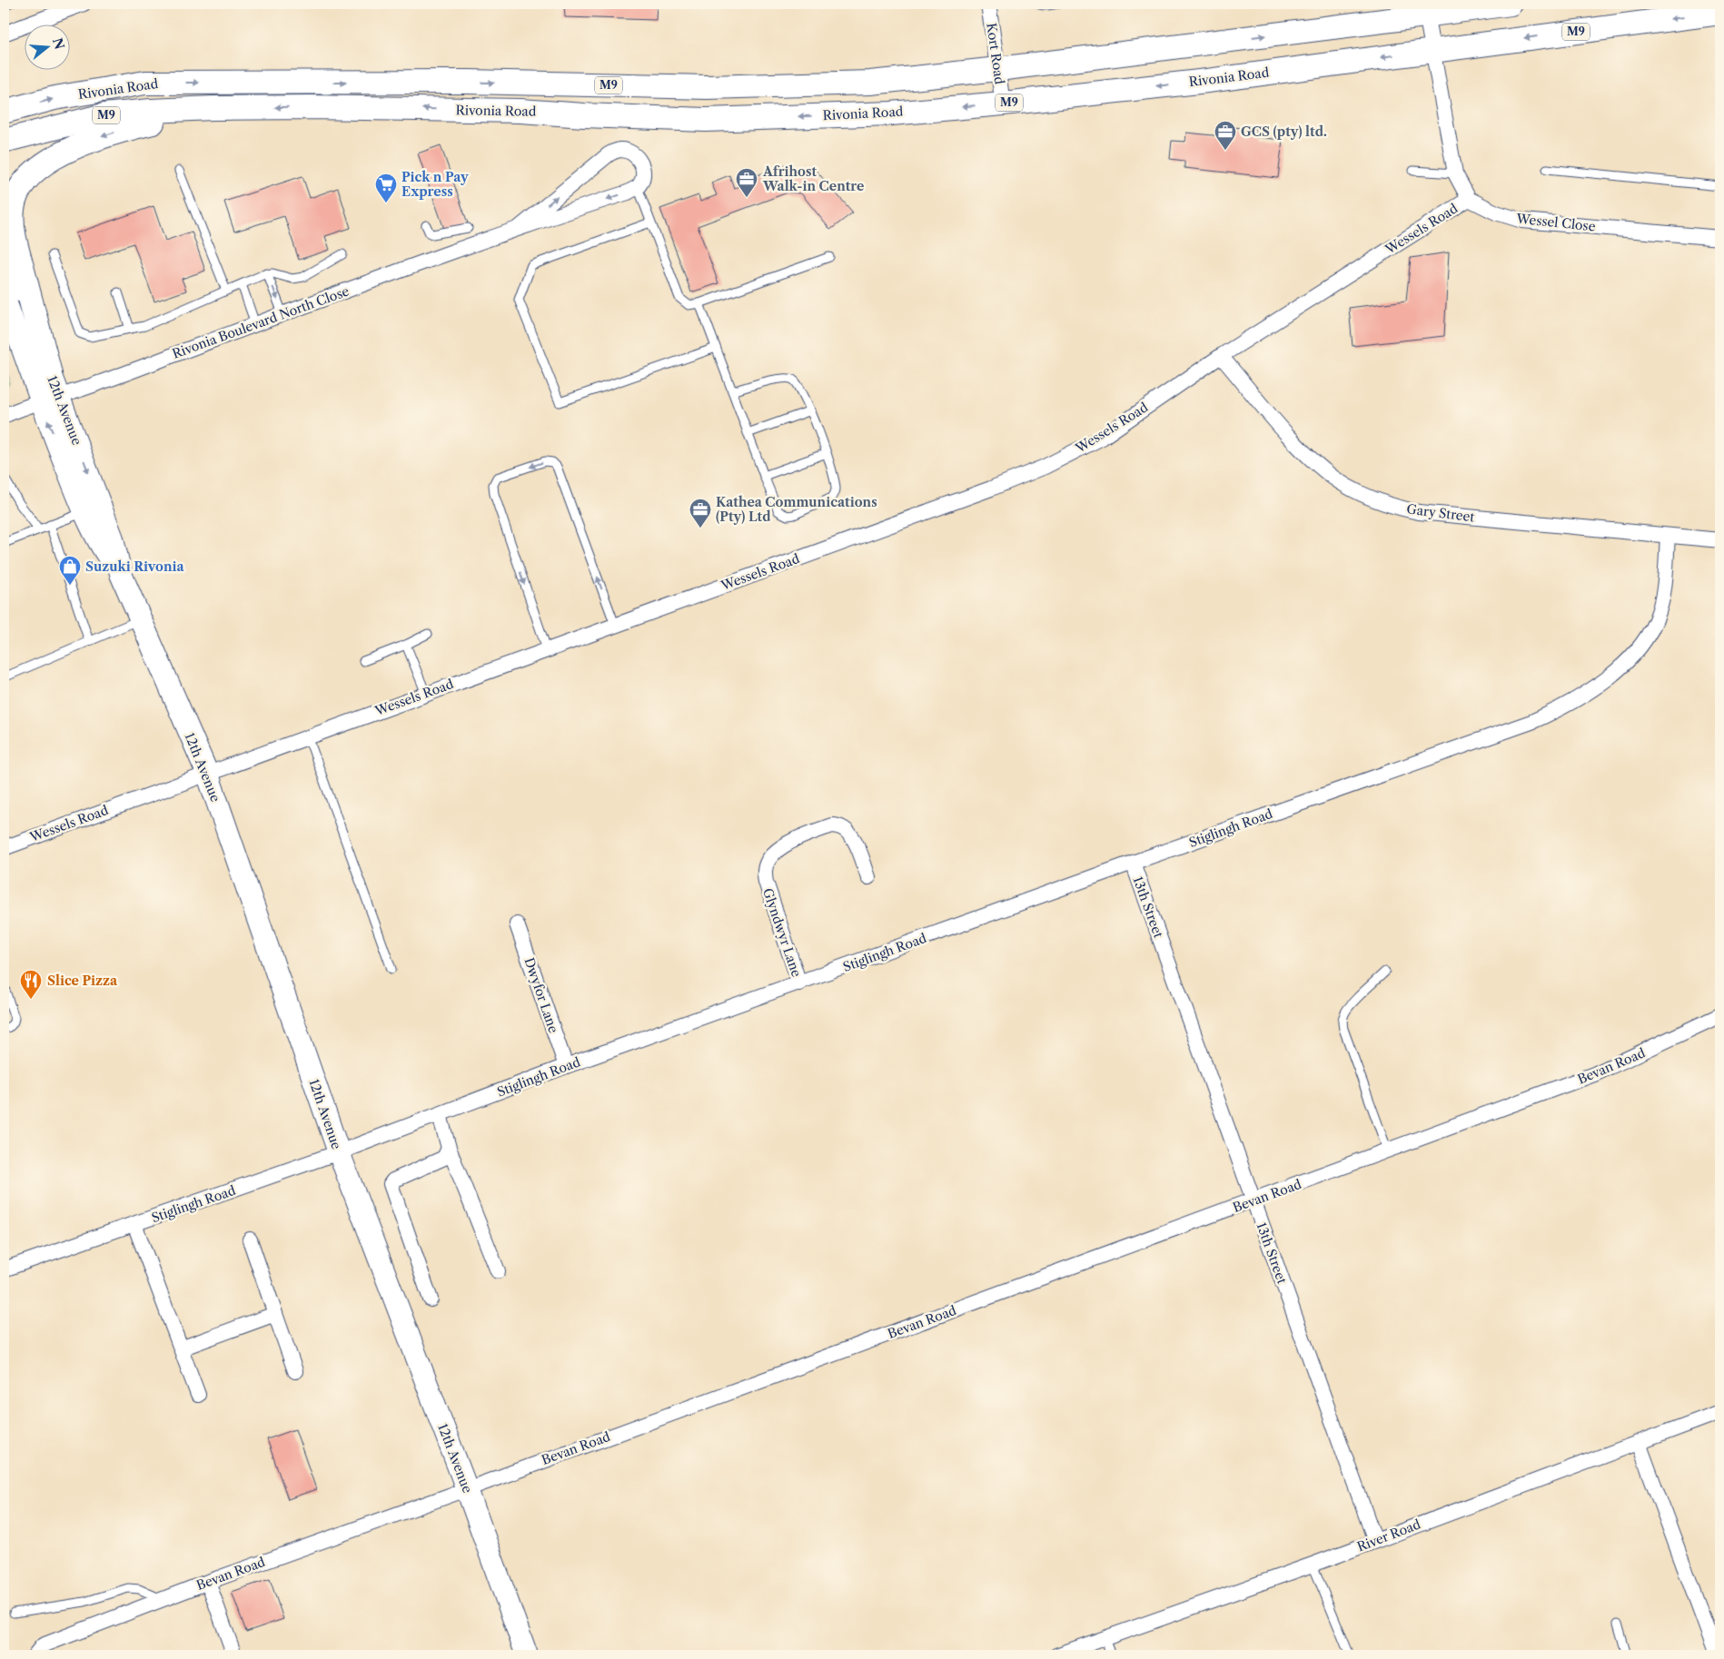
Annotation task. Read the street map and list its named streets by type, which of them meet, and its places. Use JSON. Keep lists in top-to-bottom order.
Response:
{
  "streets": {
    "main road": ["M9", "Rivonia Road", "12th Avenue"],
    "street": [
      "Kort Road",
      "Wessel Close",
      "Wessels Road",
      "Rivonia Boulevard North Close",
      "Gary Street",
      "Stiglingh Road",
      "13th Street",
      "Glyndwyr Lane",
      "Dwyfor Lane",
      "Bevan Road",
      "River Road"
    ]
  },
  "crossings": [
    ["Kort Road", "Rivonia Road"],
    ["Wessel Close", "Wessels Road"],
    ["Wessels Road", "12th Avenue"],
    ["Wessels Road", "Gary Street"],
    ["Rivonia Boulevard North Close", "12th Avenue"],
    ["12th Avenue", "Stiglingh Road"],
    ["12th Avenue", "Bevan Road"],
    ["Gary Street", "Stiglingh Road"],
    ["Stiglingh Road", "13th Street"],
    ["Stiglingh Road", "Glyndwyr Lane"],
    ["Stiglingh Road", "Dwyfor Lane"],
    ["13th Street", "Bevan Road"],
    ["13th Street", "River Road"]
  ],
  "places": {
    "office": ["GCS (pty) ltd.", "Afrihost Walk-in Centre", "Kathea Communications (Pty) Ltd"],
    "supermarket": ["Pick n Pay Express"],
    "shop": ["Suzuki Rivonia"],
    "restaurant": ["Slice Pizza"]
  },
  "north": "right"
}
